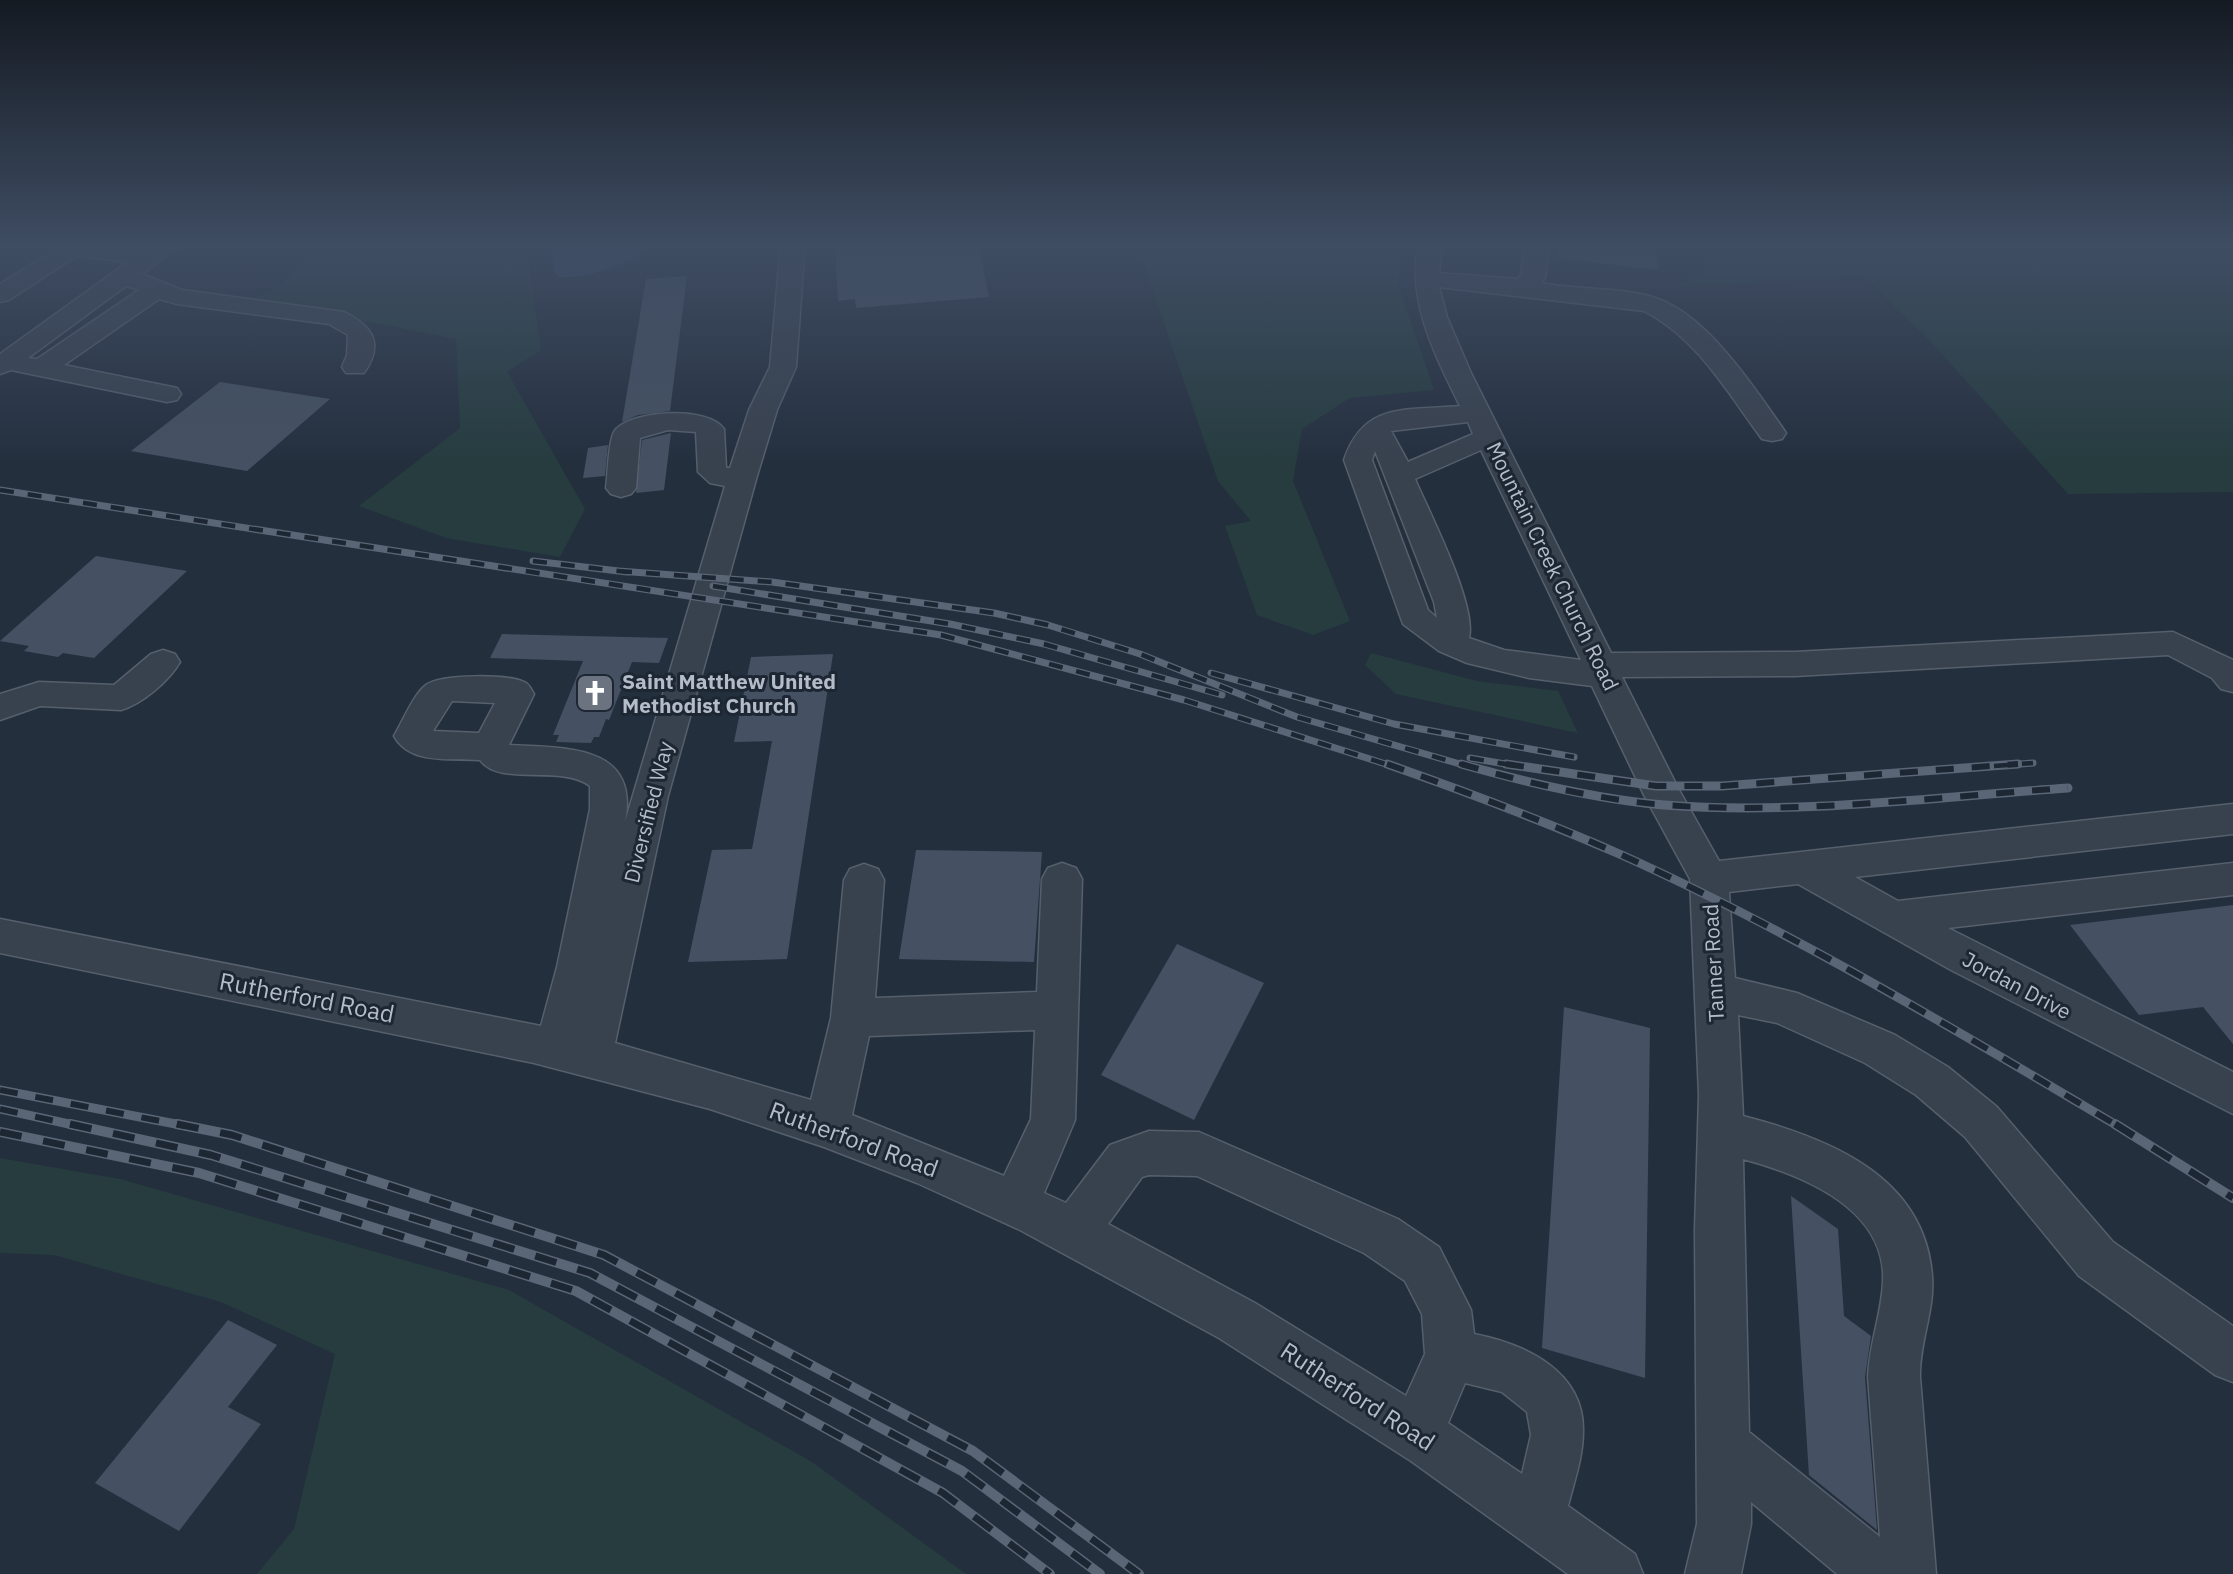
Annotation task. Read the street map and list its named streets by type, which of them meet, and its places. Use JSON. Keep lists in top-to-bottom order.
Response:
{
  "streets": {
    "street": [
      "Mountain Creek Church Road",
      "Diversified Way",
      "Tanner Road",
      "Jordan Drive",
      "Rutherford Road"
    ]
  },
  "crossings": [
    ["Mountain Creek Church Road", "Tanner Road"],
    ["Diversified Way", "Rutherford Road"],
    ["Tanner Road", "Jordan Drive"]
  ],
  "places": {
    "church": ["Saint Matthew United Methodist Church"]
  }
}
